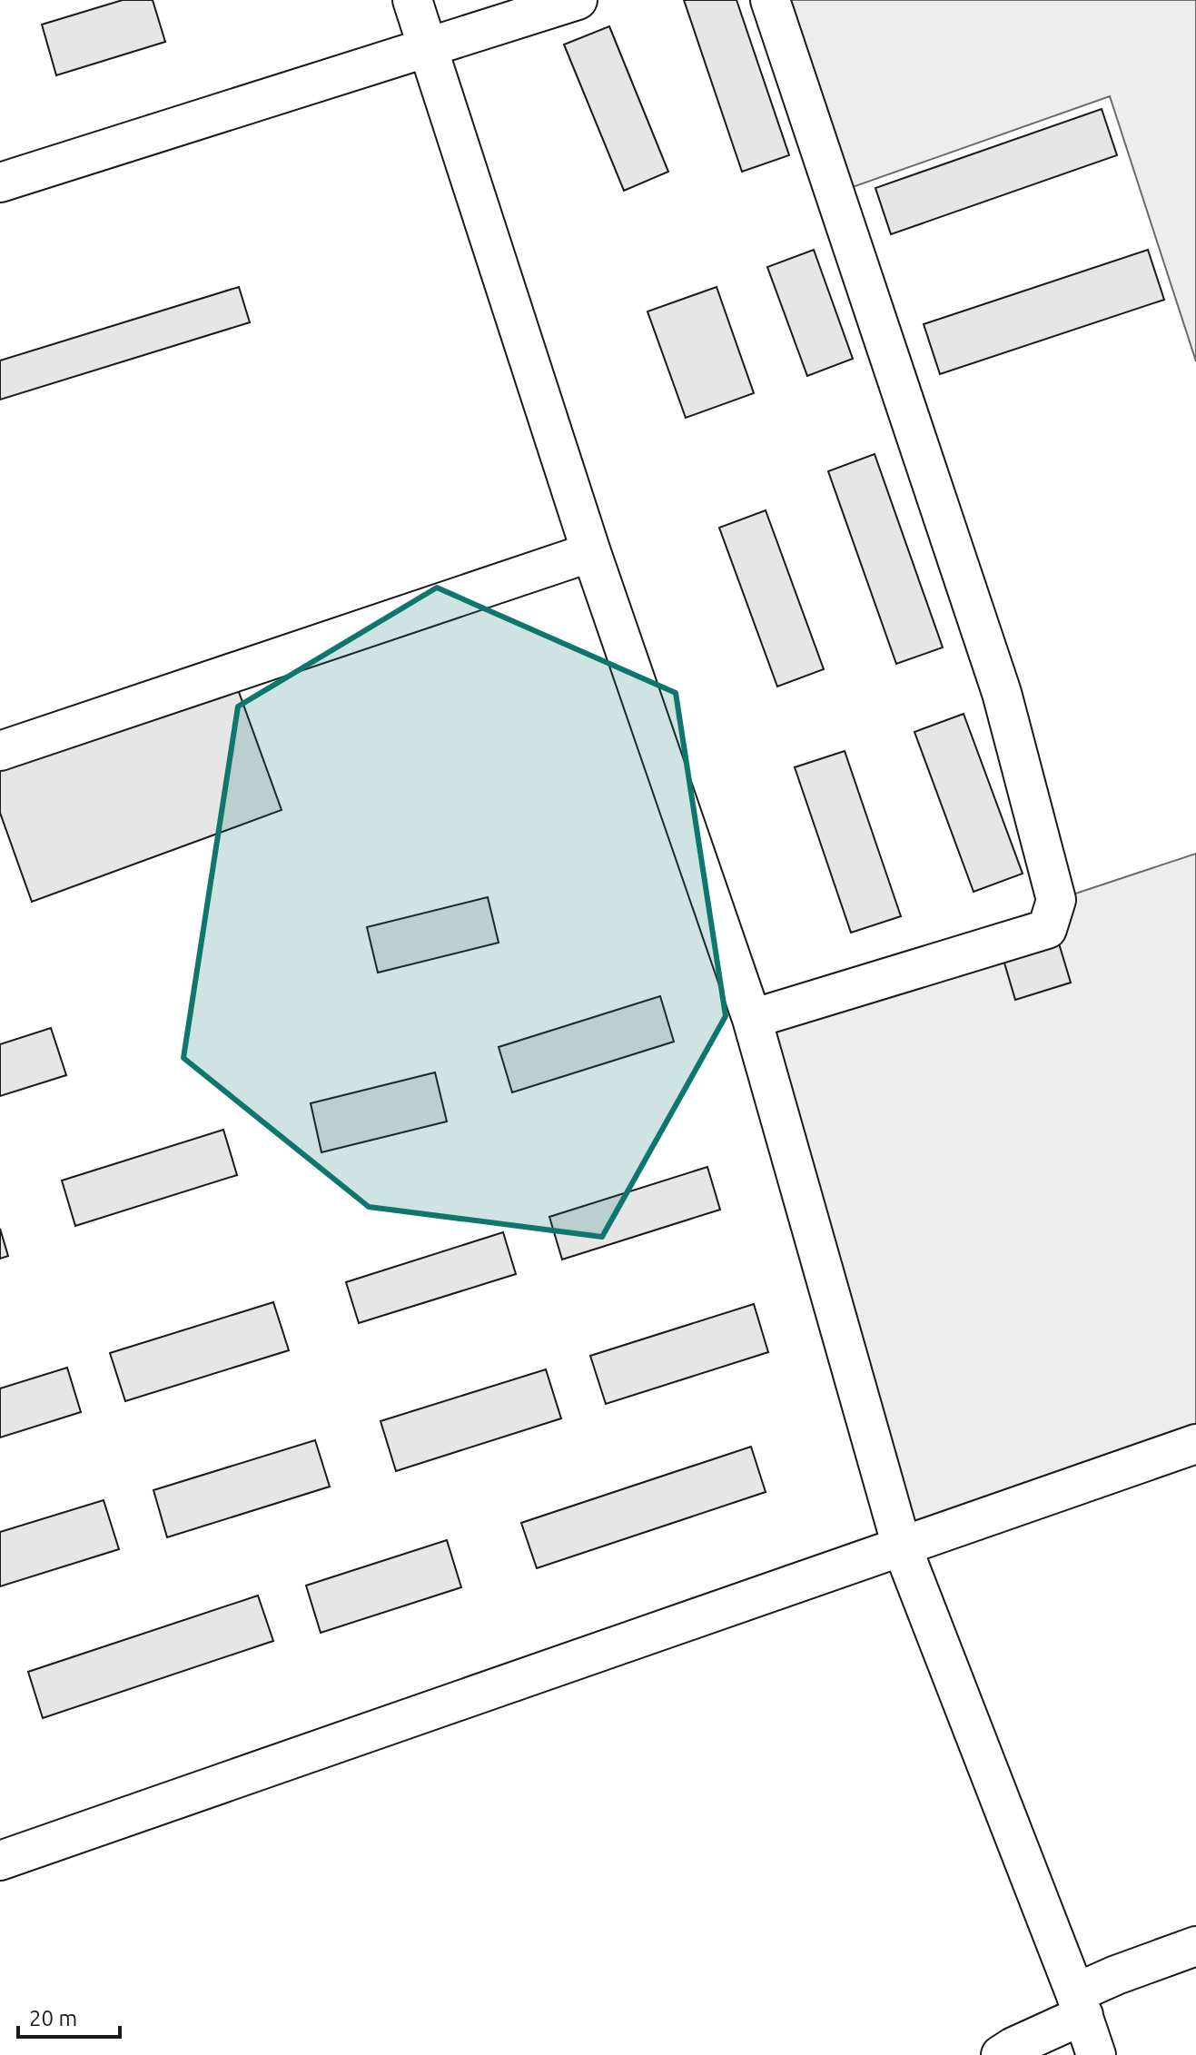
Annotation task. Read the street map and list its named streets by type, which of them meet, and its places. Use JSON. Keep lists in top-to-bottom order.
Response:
{
  "scale_bar": "20 m"
}
